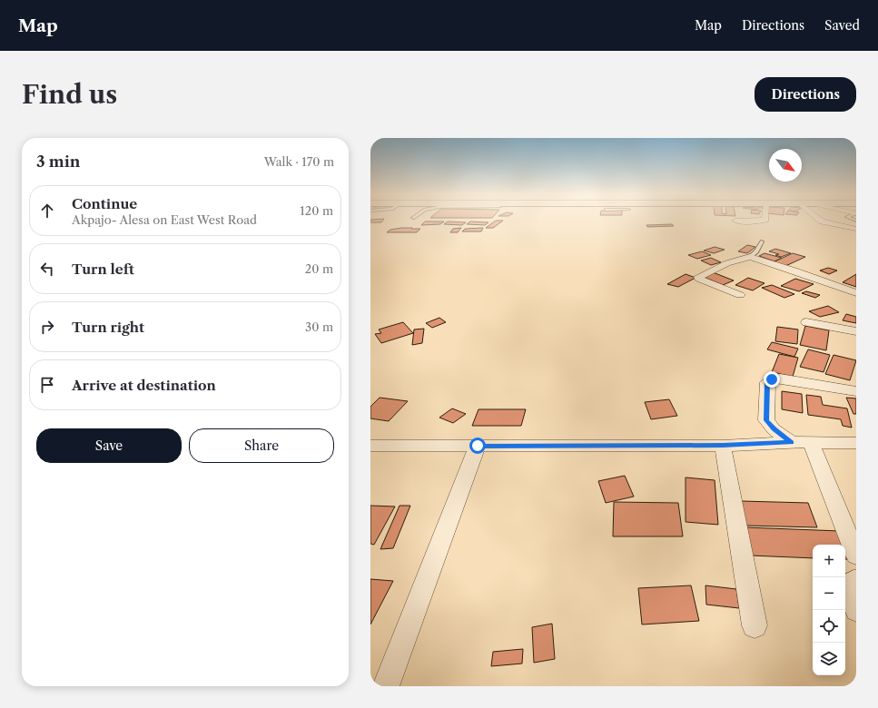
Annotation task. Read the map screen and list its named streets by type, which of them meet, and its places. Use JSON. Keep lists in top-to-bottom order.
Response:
{
  "north": "bottom right",
  "page": {
    "header": "Map",
    "nav": ["Map", "Directions", "Saved"],
    "buttons": [
      "Directions",
      ["Save", "Share"]
    ],
    "title": "Find us",
    "heading": ["3 min", "Walk · 170 m"],
    "list": [
      ["Continue", "Akpajo- Alesa on East West Road", "120 m"],
      ["Turn left", "20 m"],
      ["Turn right", "30 m"],
      "Arrive at destination"
    ],
    "map_buttons": ["+", "−"]
  }
}
